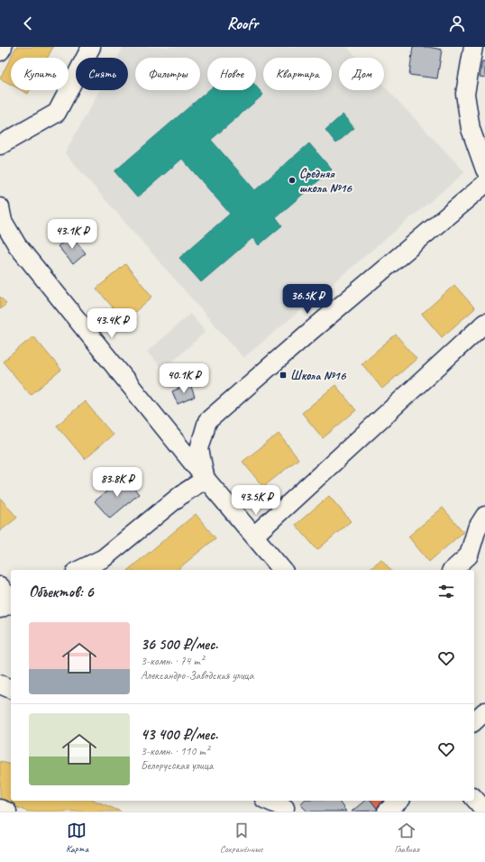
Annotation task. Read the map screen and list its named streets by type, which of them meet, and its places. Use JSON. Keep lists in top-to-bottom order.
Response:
{
  "places": {
    "other": ["Средняя школа №16"],
    "transit": ["Школа №16"]
  },
  "page": {
    "header": "Roofr",
    "chip": [
      "Купить",
      "Снять",
      "Фильтры",
      "Новое",
      "Квартира",
      "Дом"
    ],
    "price": [
      "43.1K ₽",
      "36.5K ₽",
      "43.4K ₽",
      "40.1K ₽",
      "83.8K ₽",
      "43.5K ₽"
    ],
    "heading": "Объектов: 6",
    "list": [
      {
        "name": "36 500 ₽/мес.",
        "note": "3-комн. · 74 m² · Александро-Заводская улица"
      },
      {
        "name": "43 400 ₽/мес.",
        "note": "3-комн. · 110 m² · Белорусская улица"
      }
    ],
    "tabs": ["Карта", "Сохранённые", "Главная"]
  }
}
